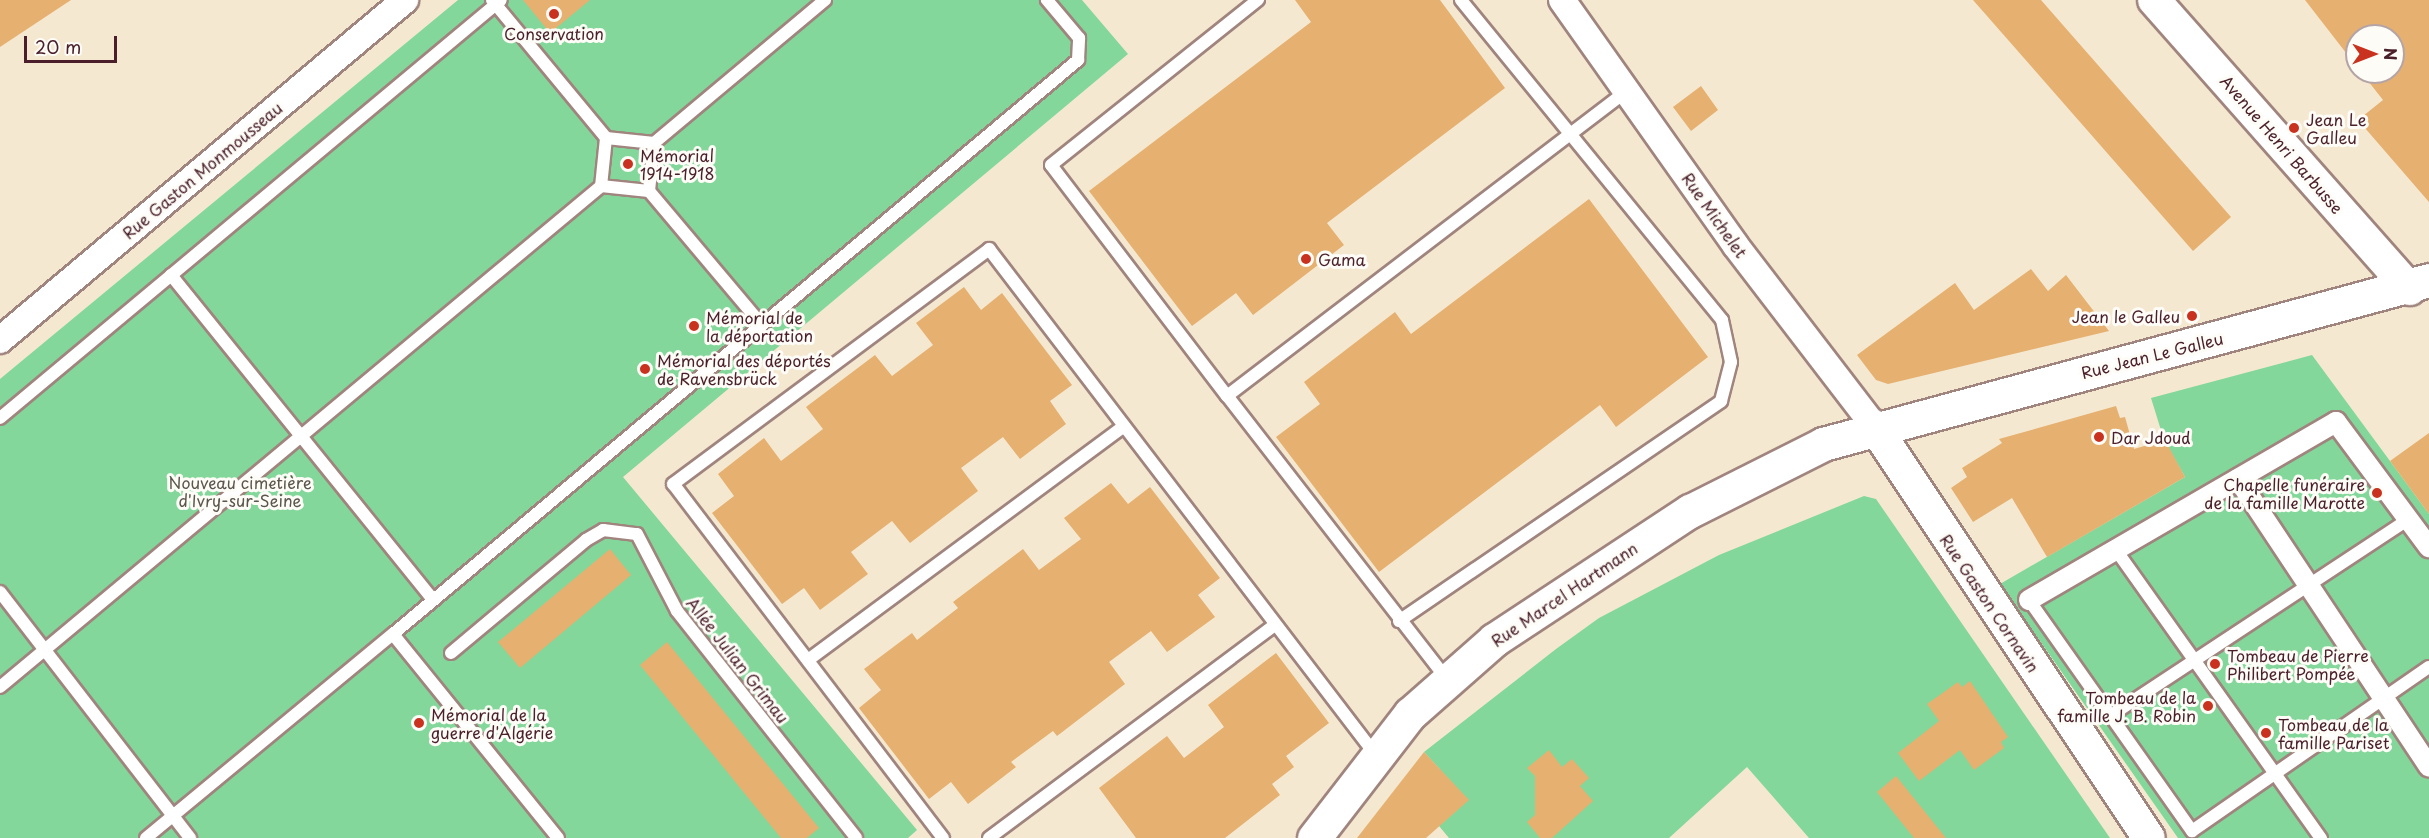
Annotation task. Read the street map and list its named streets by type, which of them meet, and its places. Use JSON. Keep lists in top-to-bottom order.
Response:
{
  "streets": {
    "main road": ["Rue Jean Le Galleu", "Rue Marcel Hartmann"],
    "street": [
      "Avenue Henri Barbusse",
      "Rue Gaston Monmousseau",
      "Rue Michelet",
      "Rue Gaston Cornavin"
    ],
    "lane": ["Allée Julian Grimau"]
  },
  "crossings": [
    ["Avenue Henri Barbusse", "Rue Jean Le Galleu"],
    ["Rue Michelet", "Rue Jean Le Galleu"],
    ["Rue Michelet", "Rue Marcel Hartmann"],
    ["Rue Michelet", "Rue Gaston Cornavin"],
    ["Rue Jean Le Galleu", "Rue Marcel Hartmann"],
    ["Rue Jean Le Galleu", "Rue Gaston Cornavin"],
    ["Rue Marcel Hartmann", "Rue Gaston Cornavin"]
  ],
  "parks": ["Nouveau cimetière d'Ivry-sur-Seine"],
  "places": [
    "Conservation",
    "Jean Le Galleu",
    "Mémorial 1914-1918",
    "Gama",
    "Jean le Galleu",
    "Mémorial de la déportation",
    "Mémorial des déportés de Ravensbrück",
    "Dar Jdoud",
    "Chapelle funéraire de la famille Marotte",
    "Tombeau de Pierre Philibert Pompée",
    "Tombeau de la famille J. B. Robin",
    "Mémorial de la guerre d'Algérie",
    "Tombeau de la famille Pariset"
  ],
  "scale_bar": "20 m",
  "north": "right"
}
